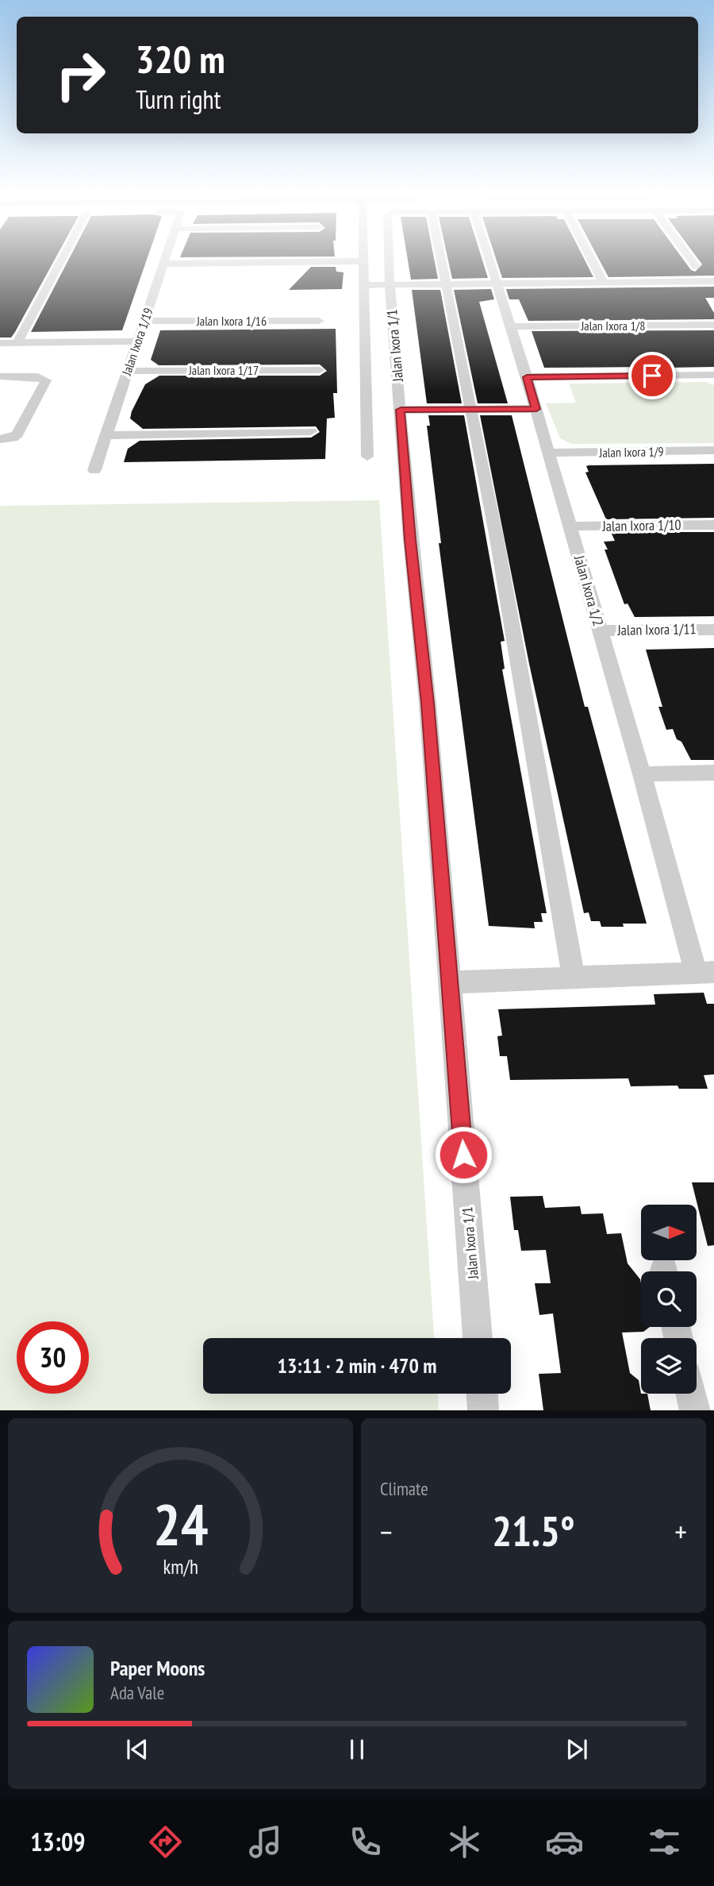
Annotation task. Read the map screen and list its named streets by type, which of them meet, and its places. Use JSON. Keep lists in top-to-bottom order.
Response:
{
  "streets": {
    "street": [
      "Jalan Ixora 1/16",
      "Jalan Ixora 1/8",
      "Jalan Ixora 1/19",
      "Jalan Ixora 1/1",
      "Jalan Ixora 1/17",
      "Jalan Ixora 1/9",
      "Jalan Ixora 1/10",
      "Jalan Ixora 1/2",
      "Jalan Ixora 1/11"
    ]
  },
  "crossings": [
    ["Jalan Ixora 1/16", "Jalan Ixora 1/19"],
    ["Jalan Ixora 1/8", "Jalan Ixora 1/2"],
    ["Jalan Ixora 1/19", "Jalan Ixora 1/17"],
    ["Jalan Ixora 1/9", "Jalan Ixora 1/2"],
    ["Jalan Ixora 1/10", "Jalan Ixora 1/2"],
    ["Jalan Ixora 1/2", "Jalan Ixora 1/11"]
  ],
  "north": "right",
  "page": {
    "turn": ["320 m", "Turn right"],
    "limit": "30",
    "trip": "13:11 · 2 min · 470 m",
    "tile": "Climate",
    "heat": ["−", "21.5°", "+"],
    "song": ["Paper Moons", "Ada Vale"],
    "tabs": "13:09",
    "gauge": ["24", "km/h"]
  }
}
